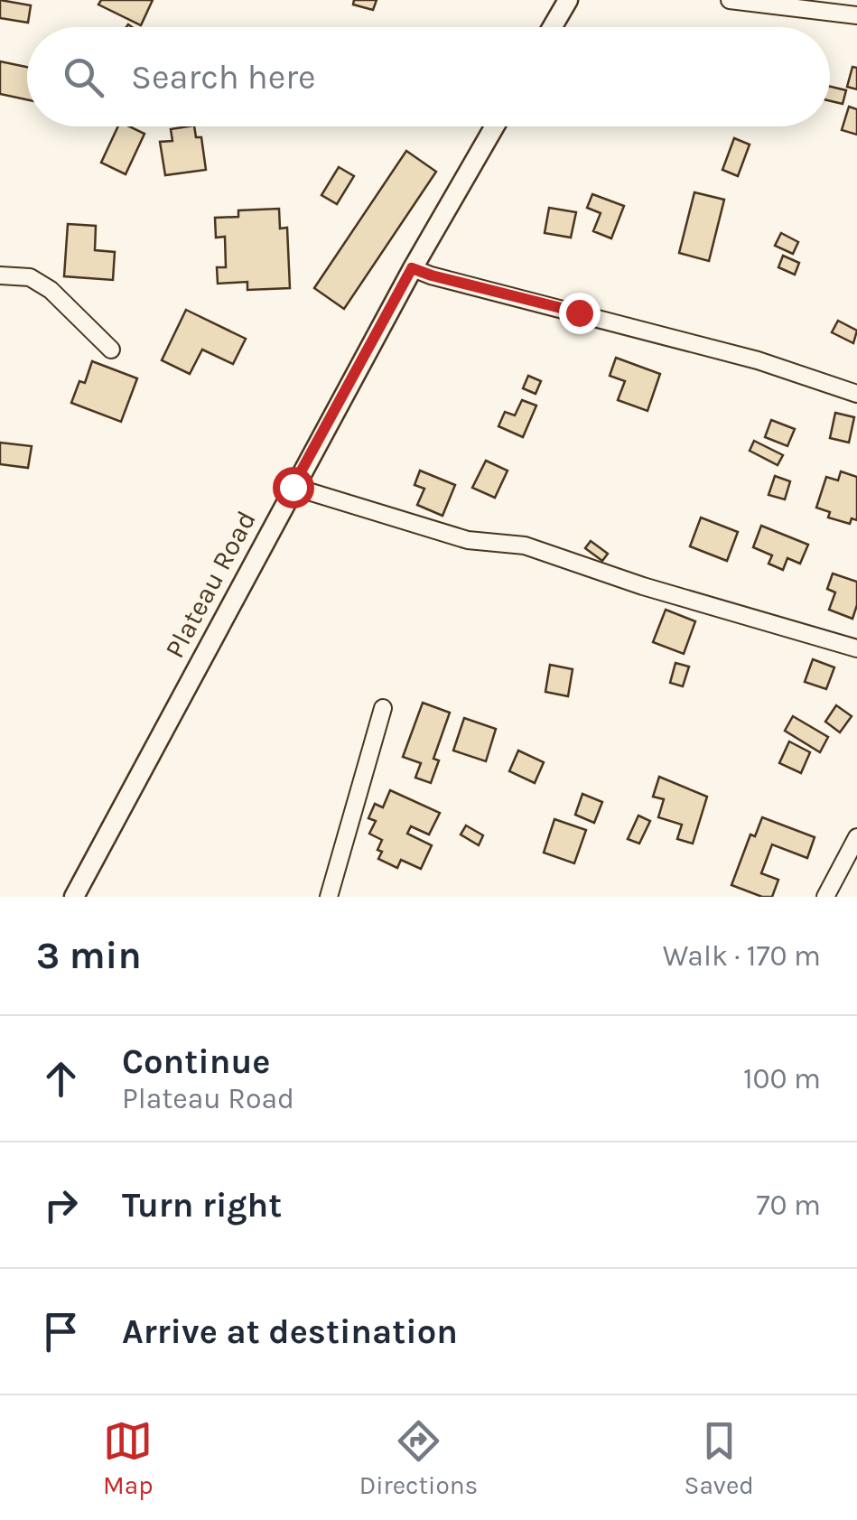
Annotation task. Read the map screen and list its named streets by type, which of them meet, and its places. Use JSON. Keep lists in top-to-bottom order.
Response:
{
  "streets": {
    "street": ["Plateau Road"]
  },
  "page": {
    "search": "Search here",
    "heading": ["3 min", "Walk · 170 m"],
    "list": [
      ["Continue", "Plateau Road", "100 m"],
      ["Turn right", "70 m"],
      "Arrive at destination"
    ],
    "nav": ["Map", "Directions", "Saved"]
  }
}
